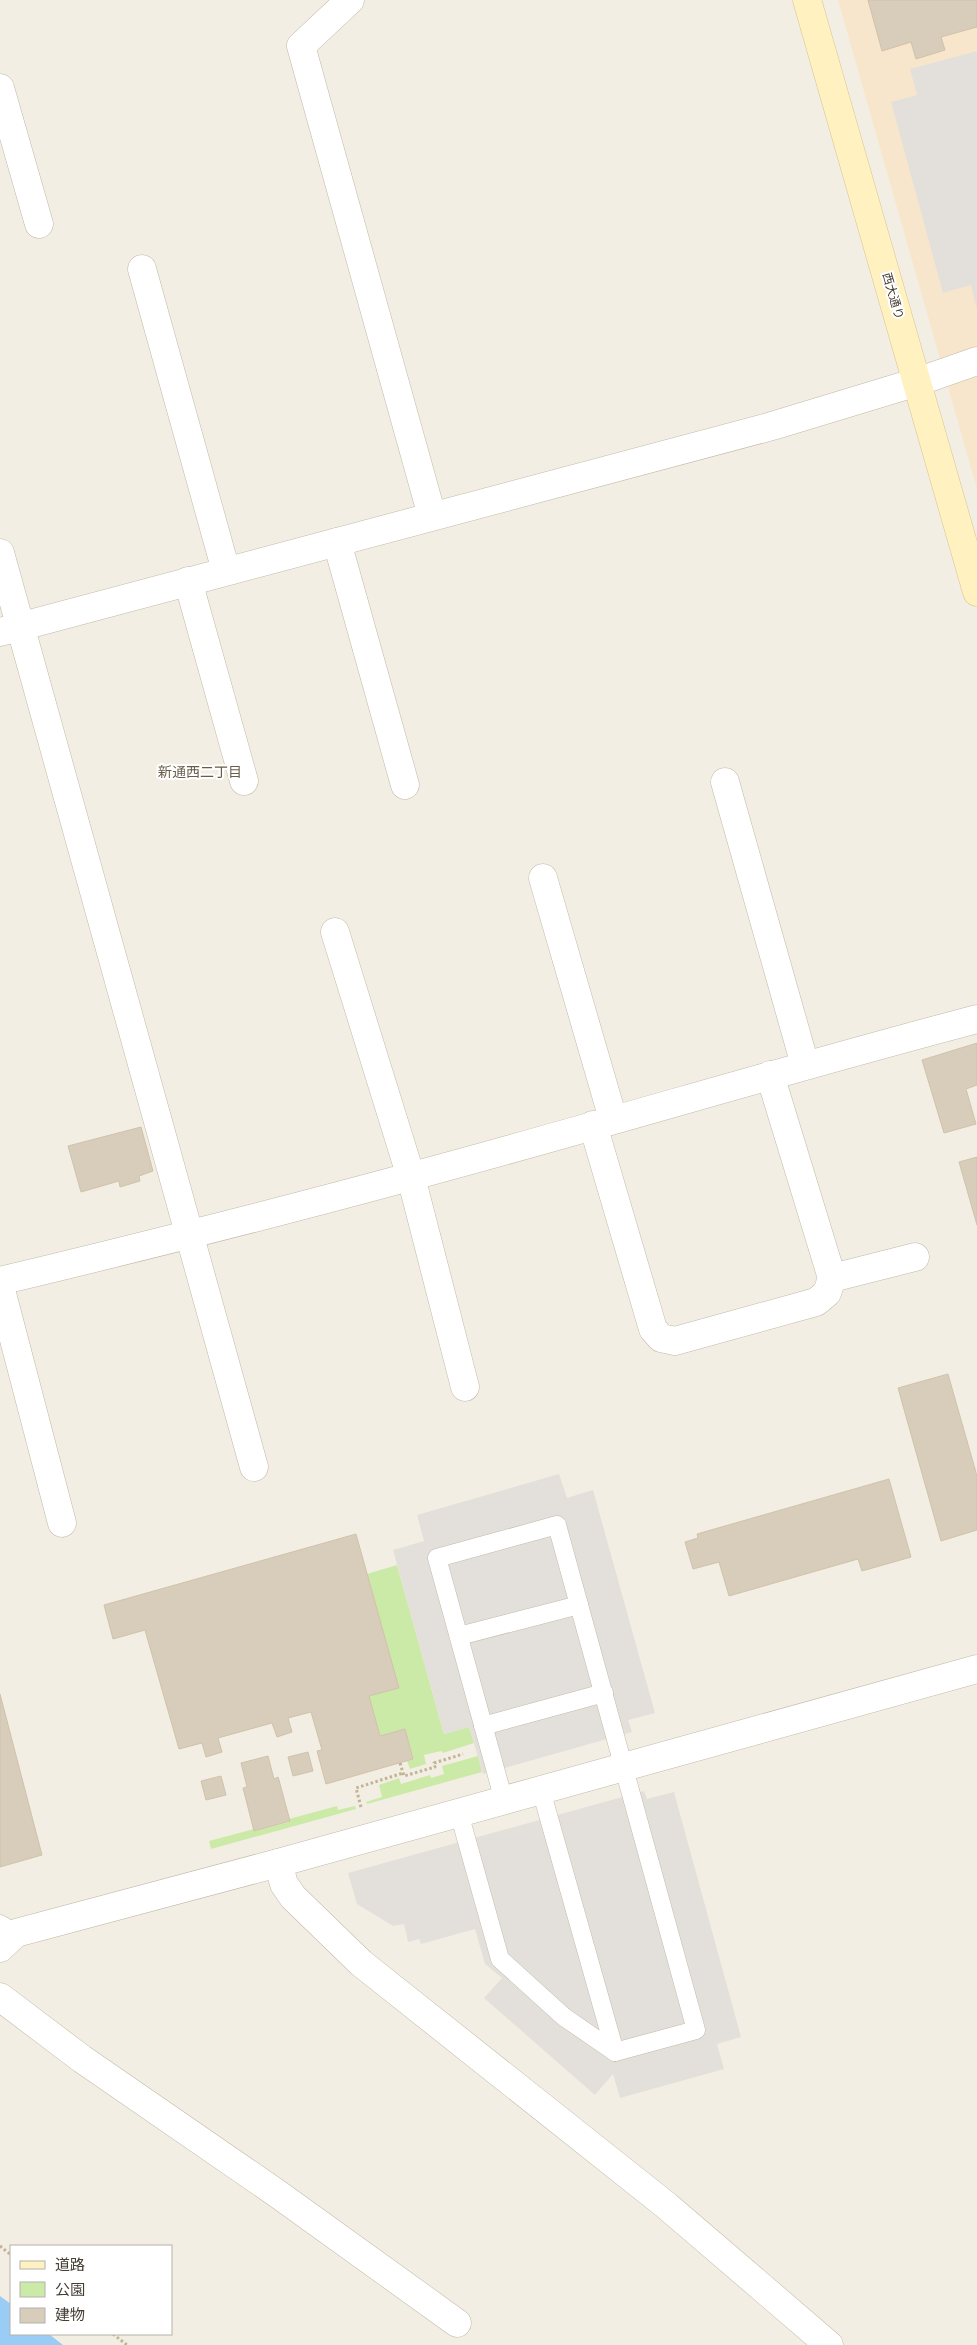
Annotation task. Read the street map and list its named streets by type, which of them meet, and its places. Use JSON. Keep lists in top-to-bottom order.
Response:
{
  "streets": {
    "street": ["西大通り"]
  },
  "districts": ["新通西二丁目"],
  "legend": ["道路", "公園", "建物"]
}
